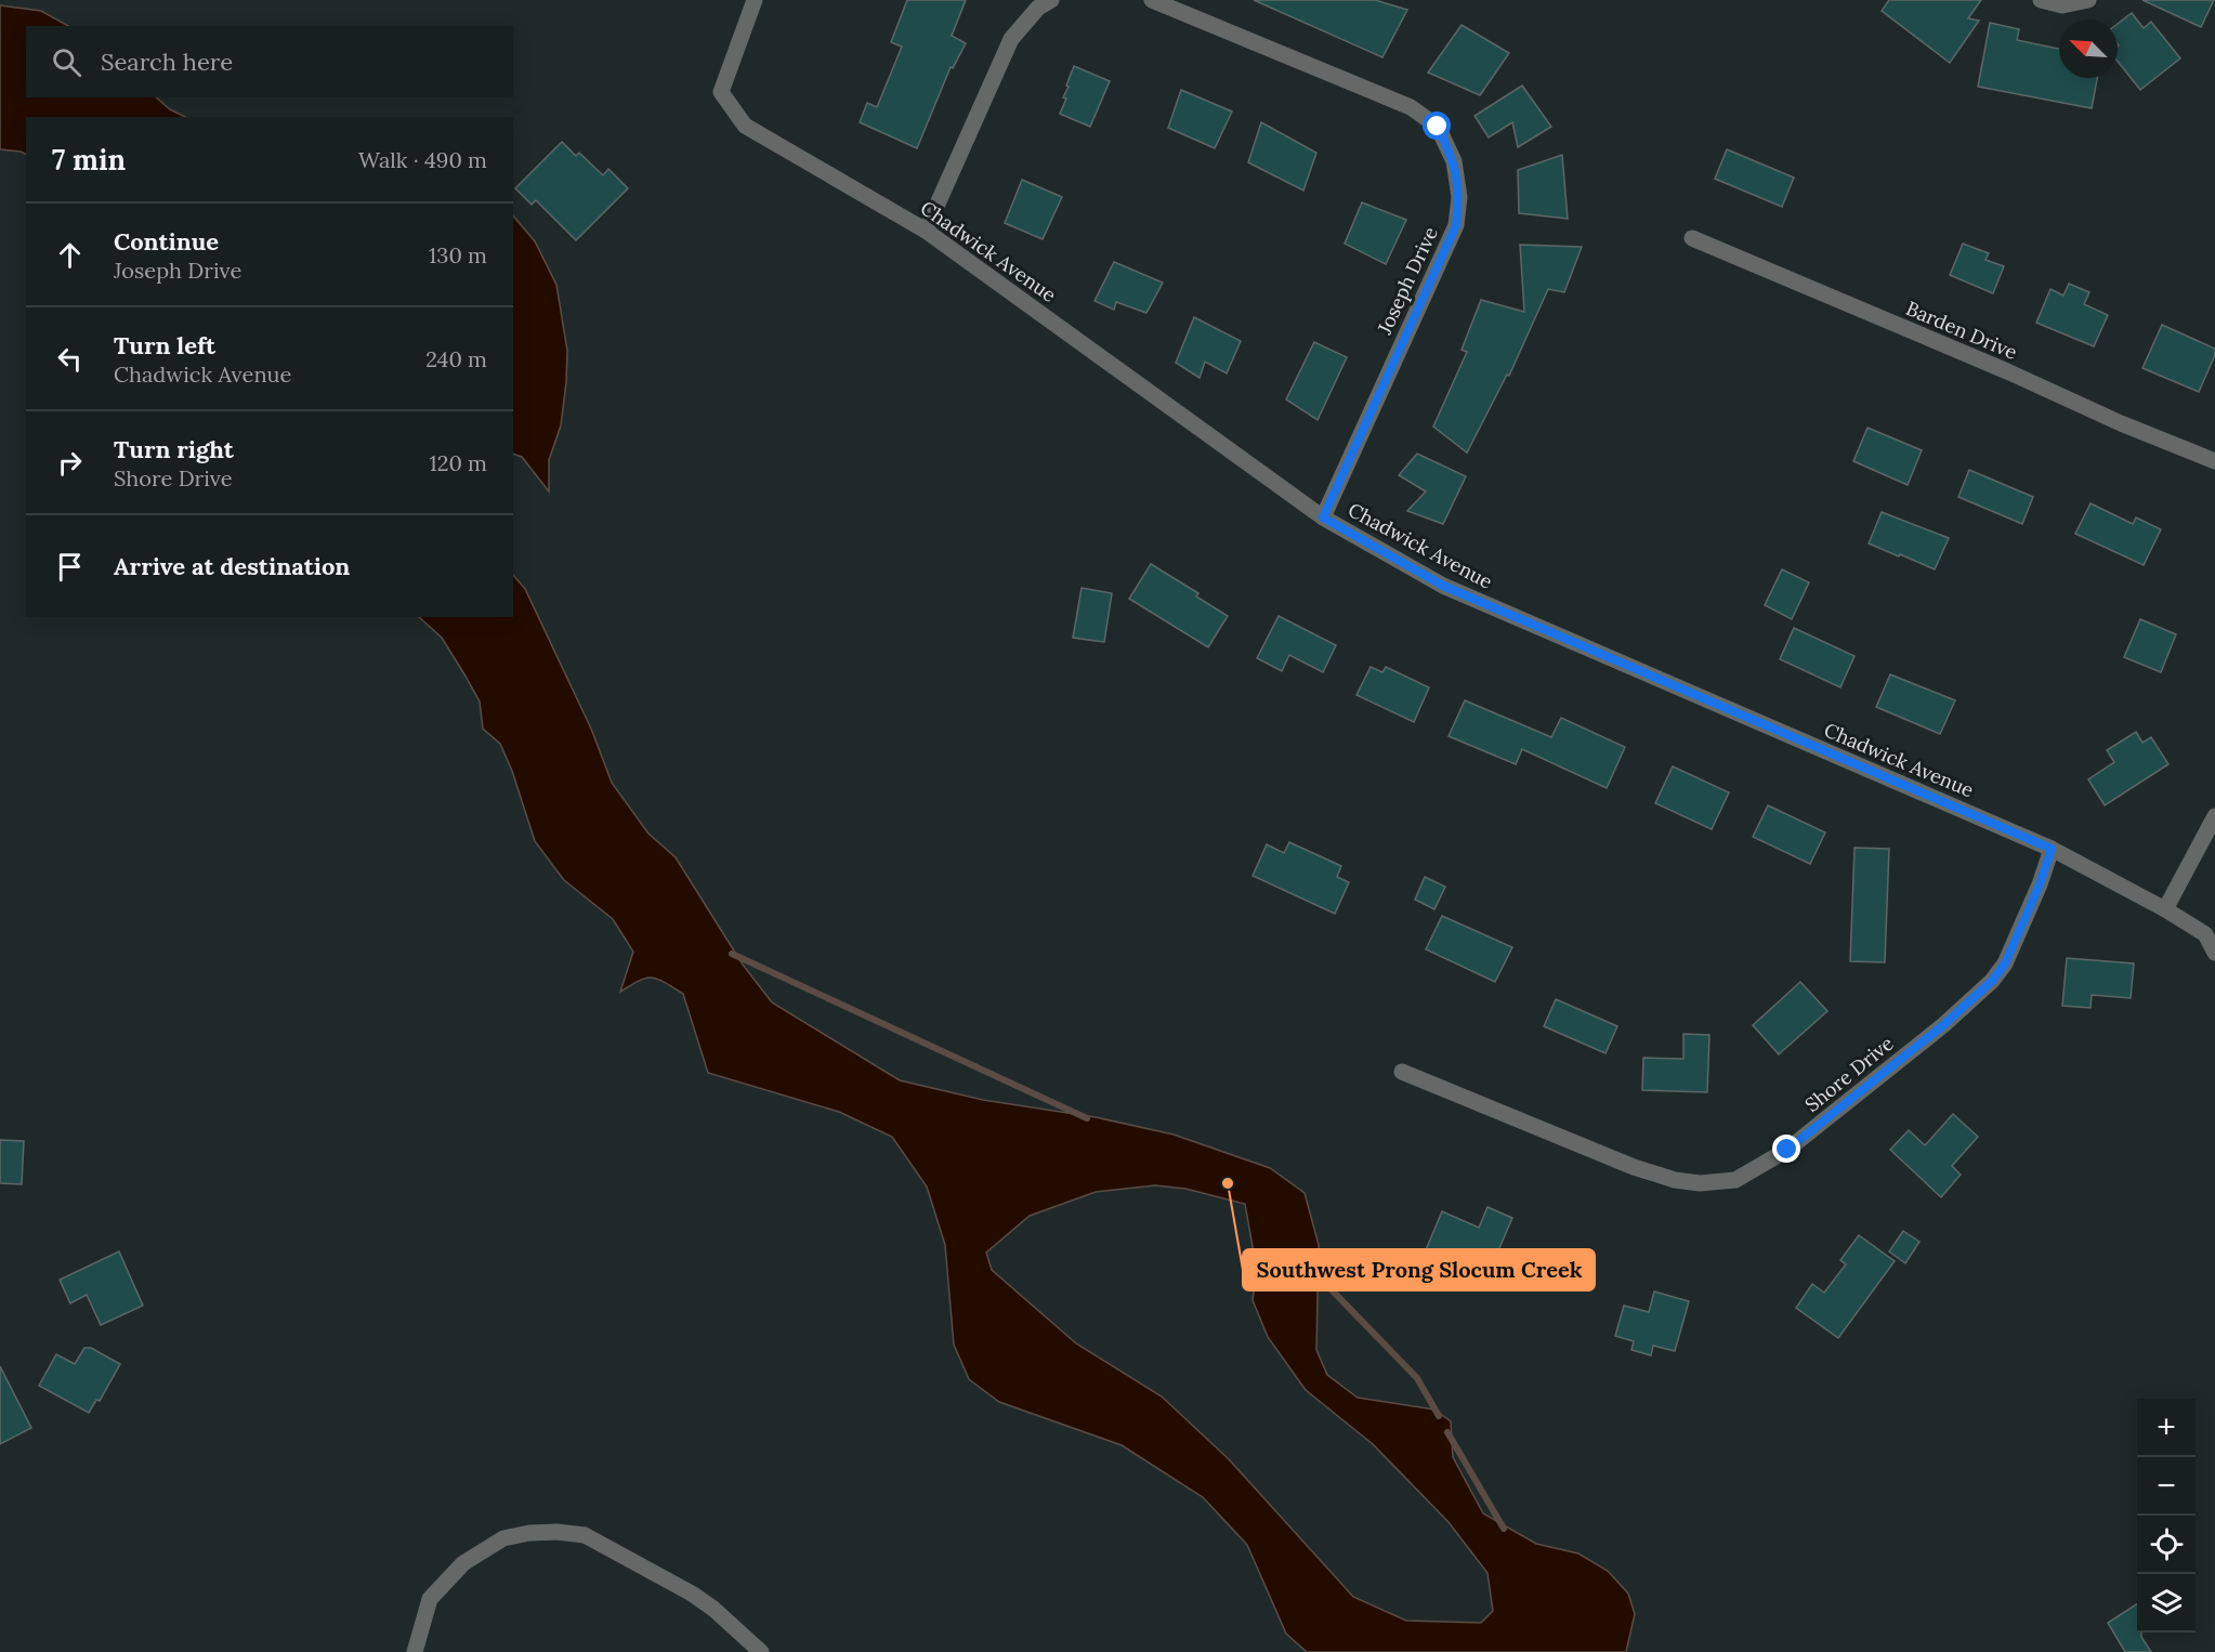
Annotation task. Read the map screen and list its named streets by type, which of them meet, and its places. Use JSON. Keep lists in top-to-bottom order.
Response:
{
  "streets": {
    "street": [
      "Chadwick Avenue",
      "Joseph Drive",
      "Barden Drive",
      "Shore Drive"
    ]
  },
  "crossings": [
    ["Chadwick Avenue", "Joseph Drive"],
    ["Chadwick Avenue", "Shore Drive"]
  ],
  "places": ["Southwest Prong Slocum Creek"],
  "north": "top left",
  "page": {
    "search": "Search here",
    "heading": ["7 min", "Walk · 490 m"],
    "list": [
      ["Continue", "Joseph Drive", "130 m"],
      ["Turn left", "Chadwick Avenue", "240 m"],
      ["Turn right", "Shore Drive", "120 m"],
      "Arrive at destination"
    ],
    "map_buttons": ["+", "−"]
  }
}
